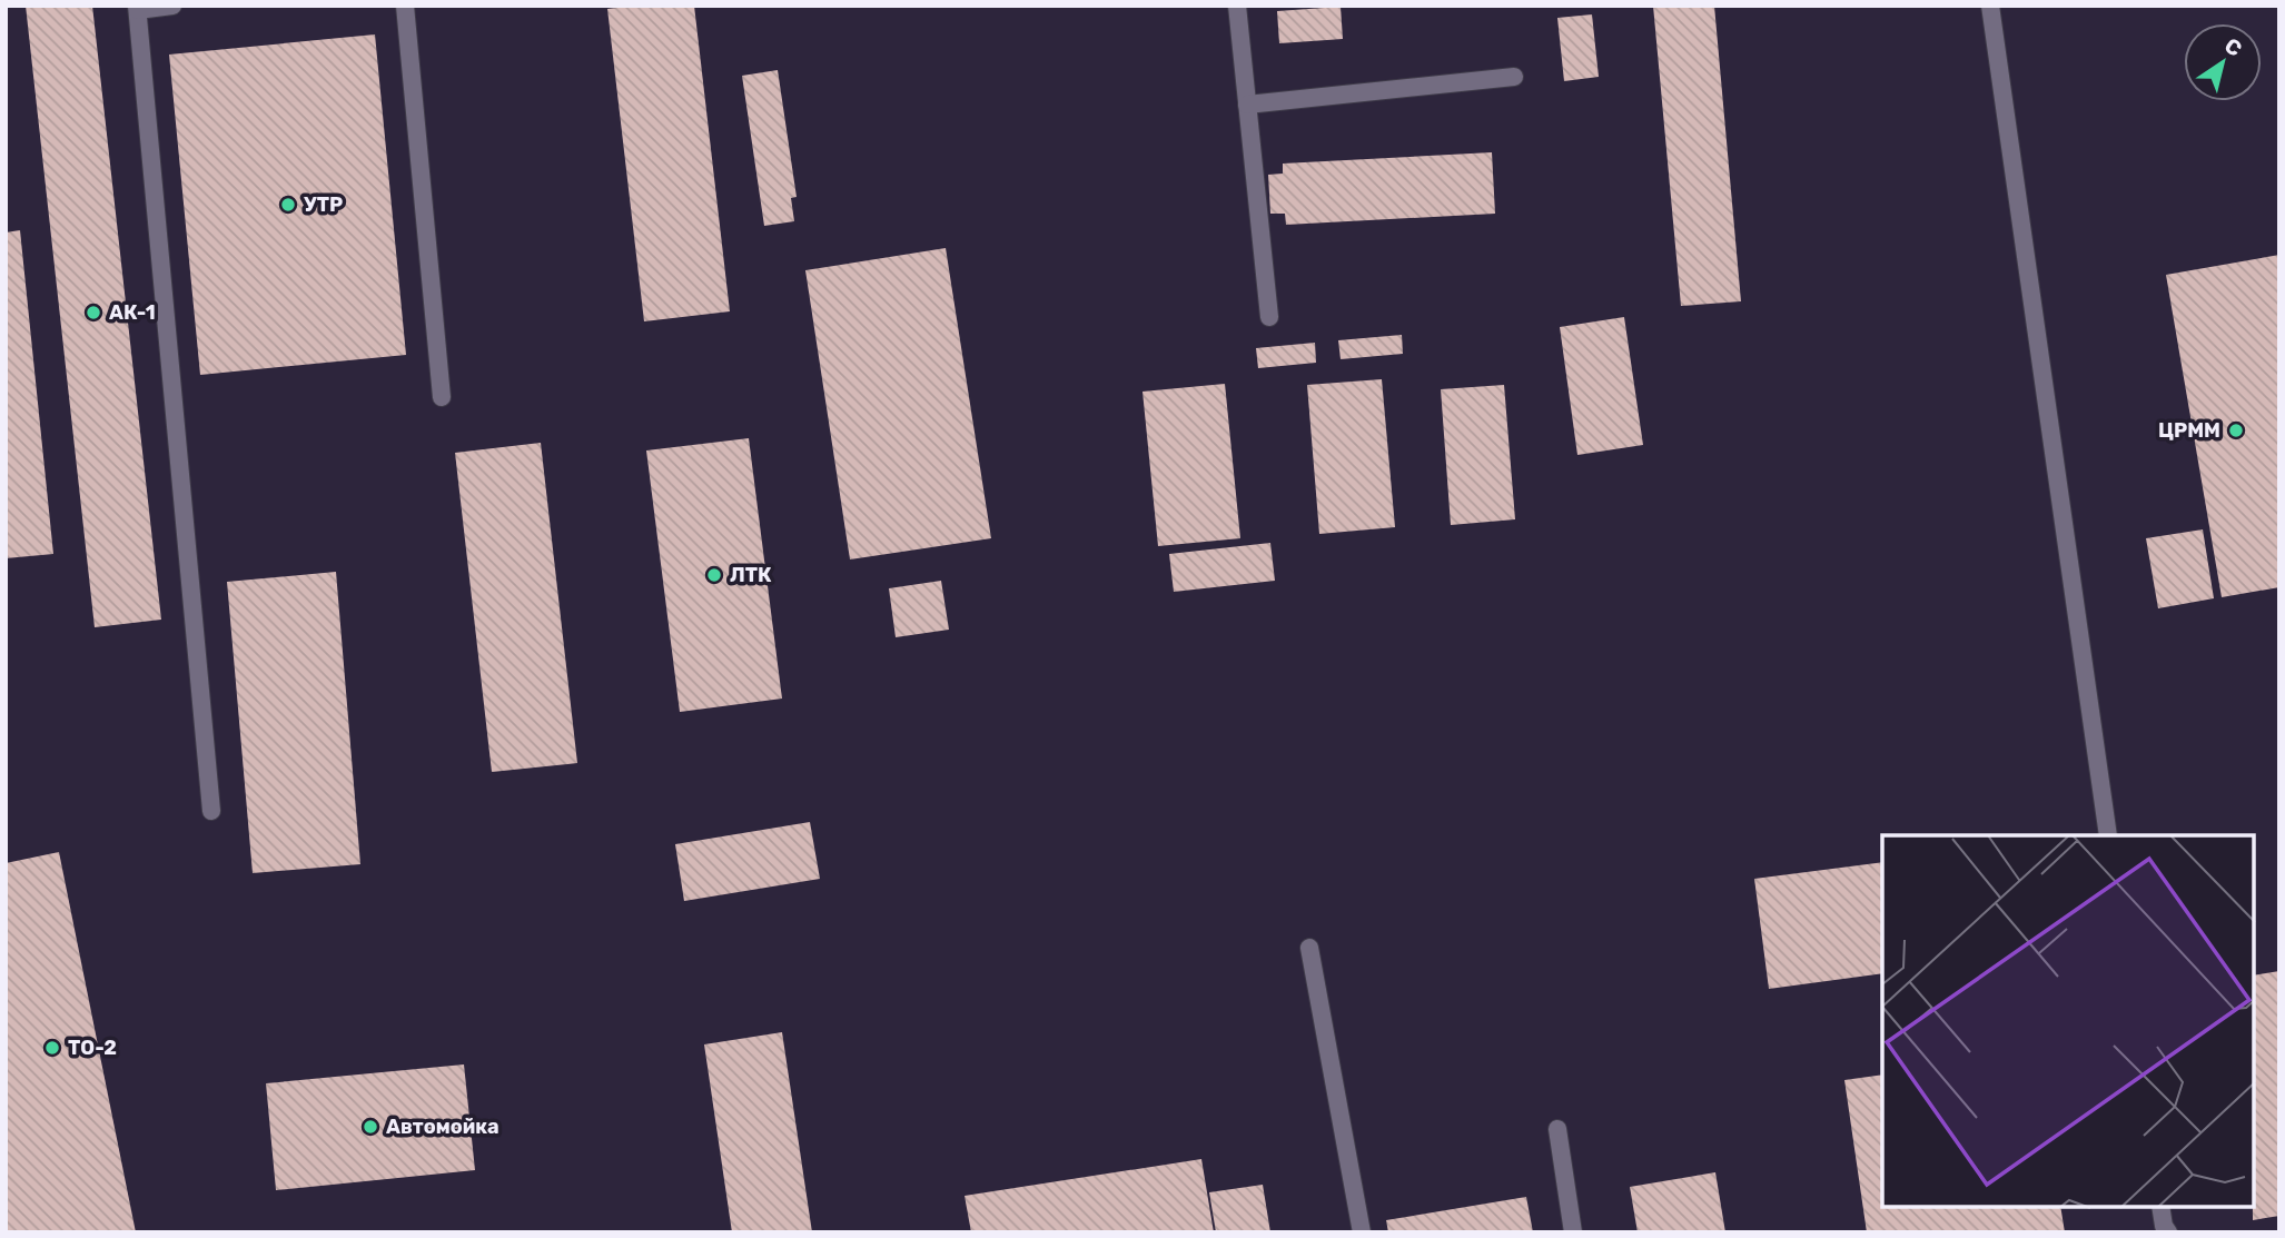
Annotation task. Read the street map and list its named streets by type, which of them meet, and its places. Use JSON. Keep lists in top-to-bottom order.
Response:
{
  "places": [
    "УТР",
    "АК-1",
    "ЦРММ",
    "ЛТК",
    "ТО-2",
    "Автомойка"
  ],
  "north": "top right"
}
